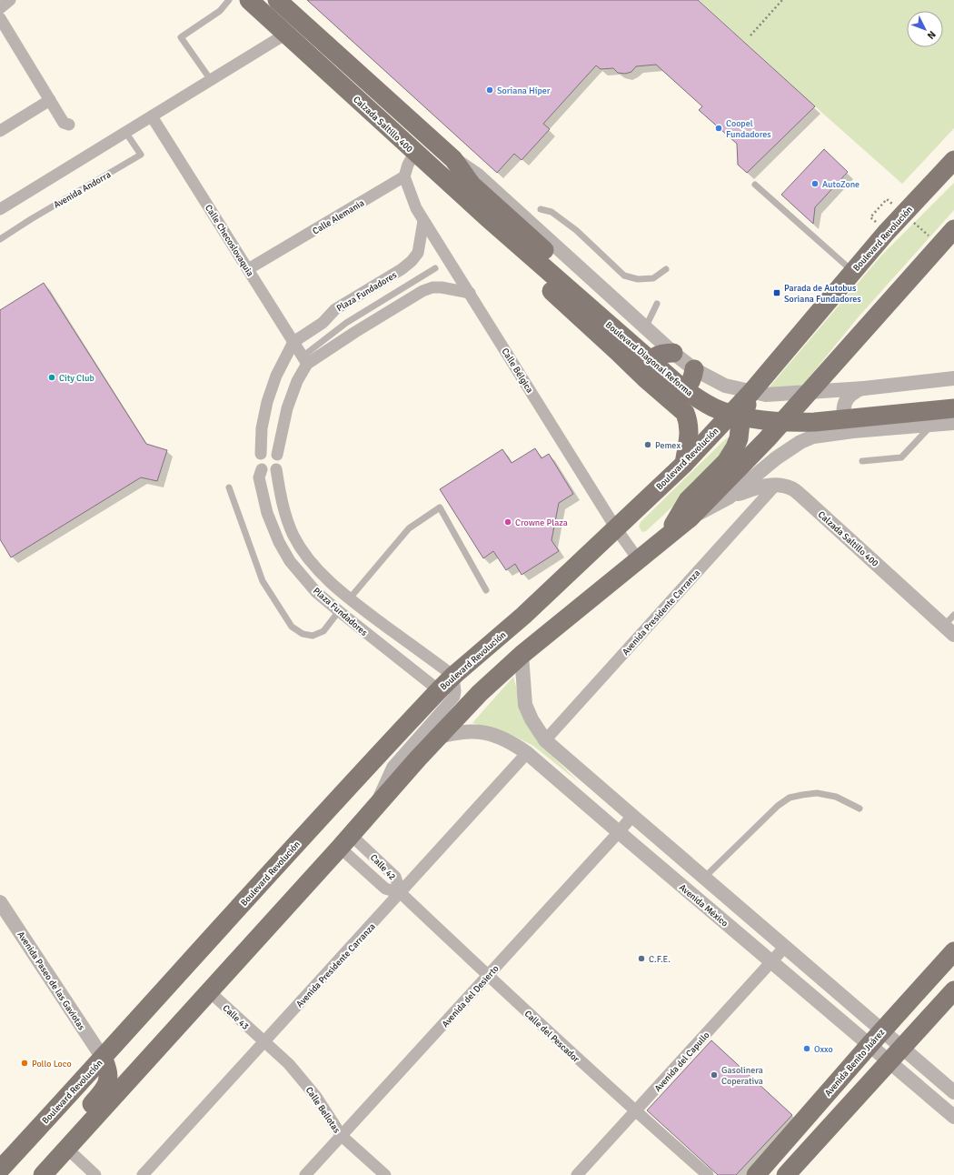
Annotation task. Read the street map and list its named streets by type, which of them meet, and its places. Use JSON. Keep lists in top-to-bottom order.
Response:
{
  "streets": {
    "main road": [
      "Calzada Saltillo 400",
      "Boulevard Revolución",
      "Boulevard Diagonal Reforma",
      "Avenida Benito Juárez"
    ],
    "street": [
      "Calle Alemania",
      "Calle Checoslovaquia",
      "Plaza Fundadores",
      "Calle Bélgica",
      "Avenida Presidente Carranza",
      "Calle 42",
      "Avenida México",
      "Avenida Paseo de las Gaviotas",
      "Avenida del Desierto",
      "Calle 43",
      "Calle del Pescador",
      "Avenida del Capullo",
      "Calle Bellotas"
    ],
    "lane": ["Avenida Andorra"]
  },
  "crossings": [
    ["Calzada Saltillo 400", "Boulevard Diagonal Reforma"],
    ["Calzada Saltillo 400", "Avenida Presidente Carranza"],
    ["Calle Alemania", "Calle Checoslovaquia"],
    ["Calle Alemania", "Calle Bélgica"],
    ["Boulevard Revolución", "Plaza Fundadores"],
    ["Boulevard Revolución", "Calle Bélgica"],
    ["Boulevard Revolución", "Avenida Paseo de las Gaviotas"],
    ["Calle Checoslovaquia", "Plaza Fundadores"],
    ["Plaza Fundadores", "Calle Bélgica"],
    ["Avenida Presidente Carranza", "Calle 42"],
    ["Avenida Presidente Carranza", "Avenida México"],
    ["Avenida Presidente Carranza", "Calle 43"],
    ["Avenida Presidente Carranza", "Calle del Pescador"],
    ["Avenida Presidente Carranza", "Calle Bellotas"],
    ["Calle 42", "Calle del Pescador"],
    ["Avenida México", "Avenida del Desierto"],
    ["Avenida México", "Avenida del Capullo"],
    ["Avenida México", "Avenida Benito Juárez"],
    ["Avenida del Desierto", "Calle del Pescador"],
    ["Avenida del Desierto", "Calle Bellotas"],
    ["Calle 43", "Calle Bellotas"],
    ["Calle del Pescador", "Avenida del Capullo"]
  ],
  "places": {
    "other": [
      "Soriana Híper",
      "Coopel Fundadores",
      "AutoZone",
      "City Club",
      "Pemex",
      "Crowne Plaza",
      "C.F.E.",
      "Oxxo",
      "Pollo Loco",
      "Gasolinera Coperativa"
    ],
    "transit": ["Parada de Autobus Soriana Fundadores"]
  },
  "north": "bottom right"
}
